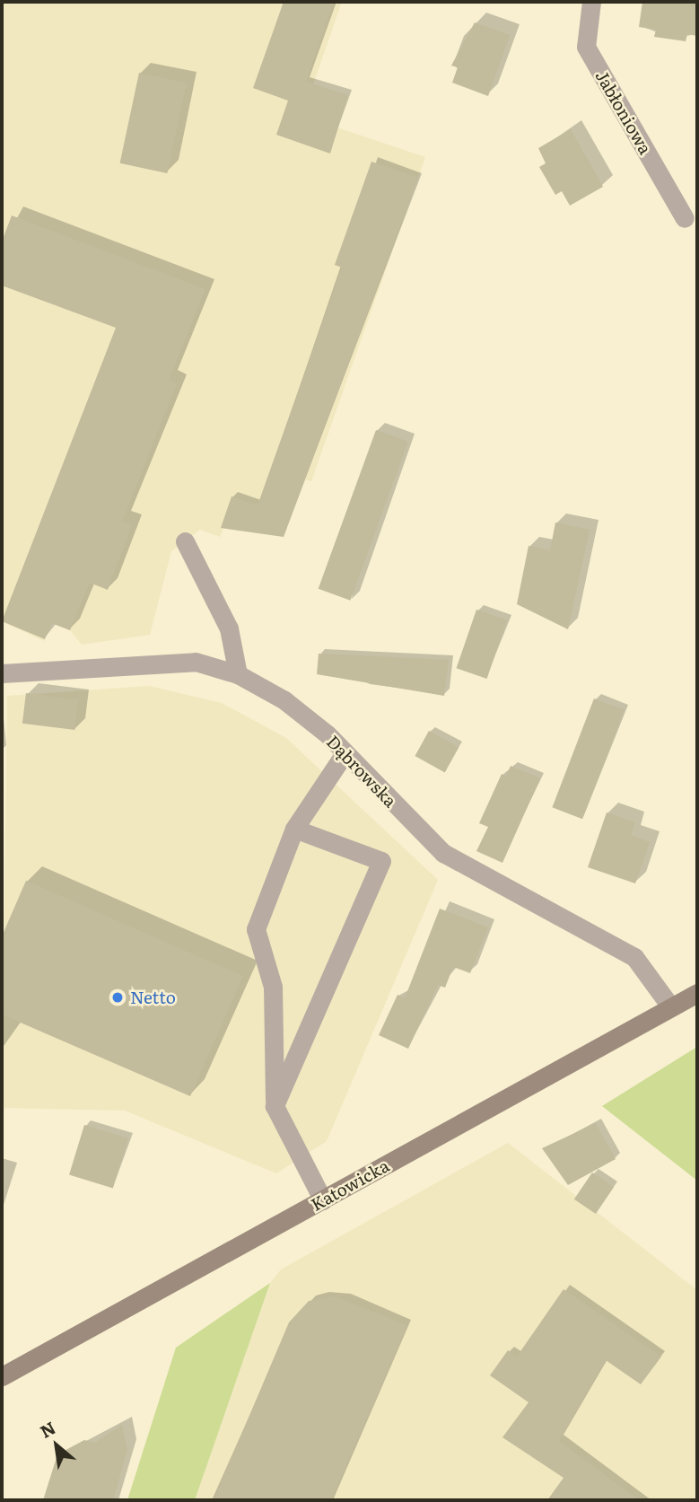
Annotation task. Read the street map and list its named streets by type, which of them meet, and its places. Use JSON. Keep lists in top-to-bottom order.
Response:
{
  "streets": {
    "street": ["Jabłoniowa", "Dąbrowska", "Katowicka"]
  },
  "crossings": [
    ["Dąbrowska", "Katowicka"]
  ],
  "places": ["Netto"],
  "north": "top left"
}
